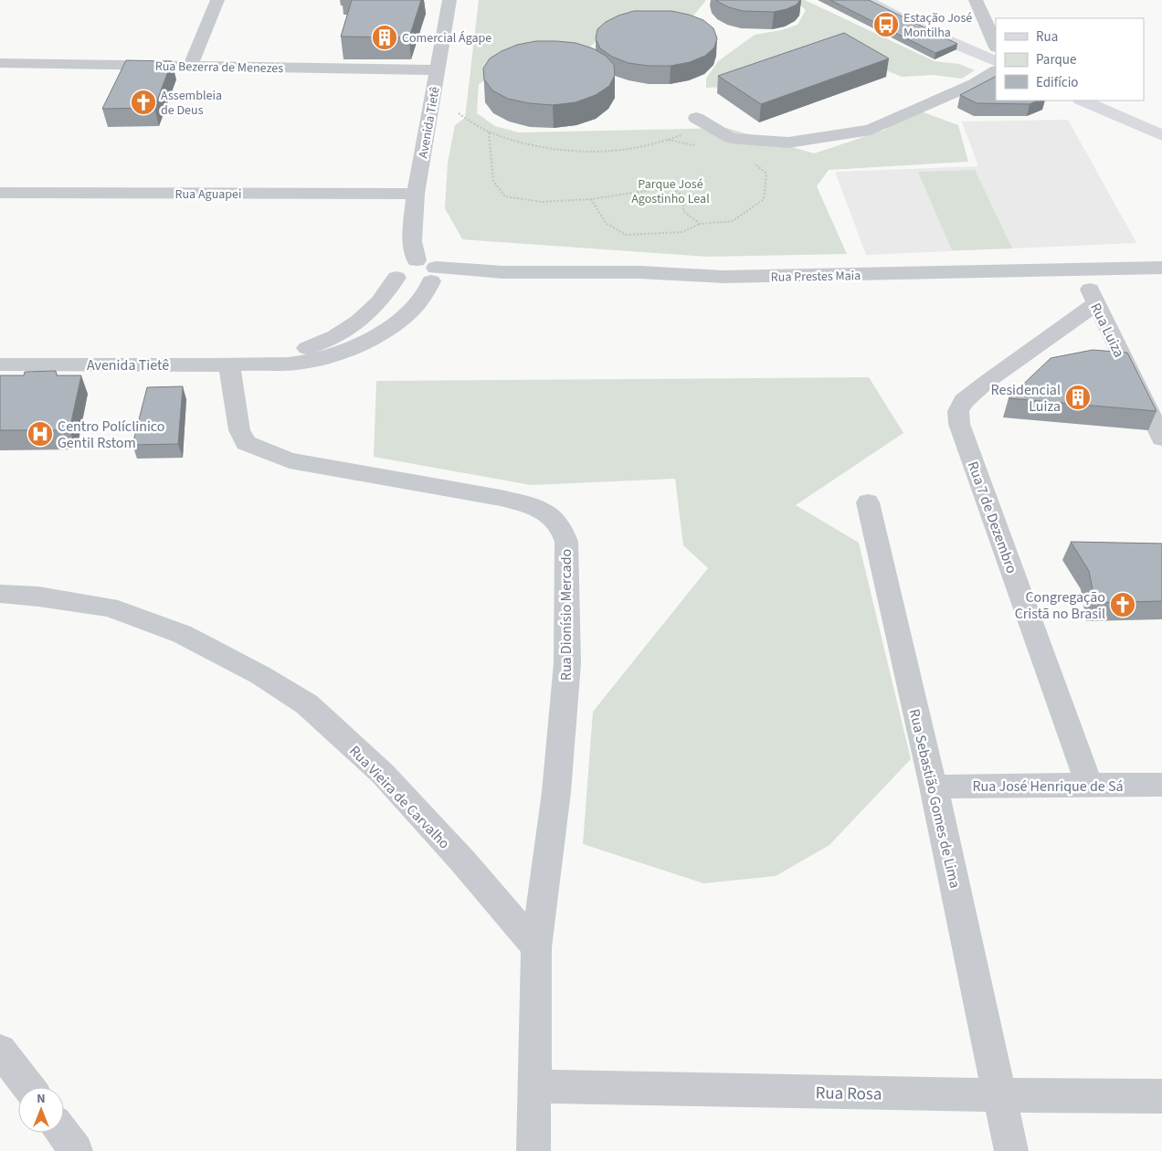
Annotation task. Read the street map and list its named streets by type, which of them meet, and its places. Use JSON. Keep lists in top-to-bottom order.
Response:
{
  "streets": {
    "street": [
      "Rua Bezerra de Menezes",
      "Avenida Tietê",
      "Rua Aguapei",
      "Rua Prestes Maia",
      "Rua Luiza",
      "Rua 7 de Dezembro",
      "Rua Dionísio Mercado",
      "Rua José Henrique de Sá",
      "Rua Vieira de Carvalho",
      "Rua Sebastião Gomes de Lima",
      "Rua Rosa"
    ]
  },
  "crossings": [
    ["Rua Bezerra de Menezes", "Avenida Tietê"],
    ["Avenida Tietê", "Rua Aguapei"],
    ["Avenida Tietê", "Rua Prestes Maia"],
    ["Avenida Tietê", "Rua Dionísio Mercado"],
    ["Rua Prestes Maia", "Rua Luiza"],
    ["Rua Luiza", "Rua 7 de Dezembro"],
    ["Rua 7 de Dezembro", "Rua José Henrique de Sá"],
    ["Rua Dionísio Mercado", "Rua Vieira de Carvalho"],
    ["Rua José Henrique de Sá", "Rua Sebastião Gomes de Lima"],
    ["Rua Sebastião Gomes de Lima", "Rua Rosa"]
  ],
  "parks": ["Parque José Agostinho Leal"],
  "places": {
    "bus stop": ["Estação José Montilha"],
    "building": ["Comercial Ágape", "Residencial Luiza"],
    "church": ["Assembleia de Deus", "Congregação Cristã no Brasil"],
    "hospital": ["Centro Políclinico Gentil Rstom"]
  },
  "legend": ["Rua", "Parque", "Edifício"],
  "north": "top"
}
